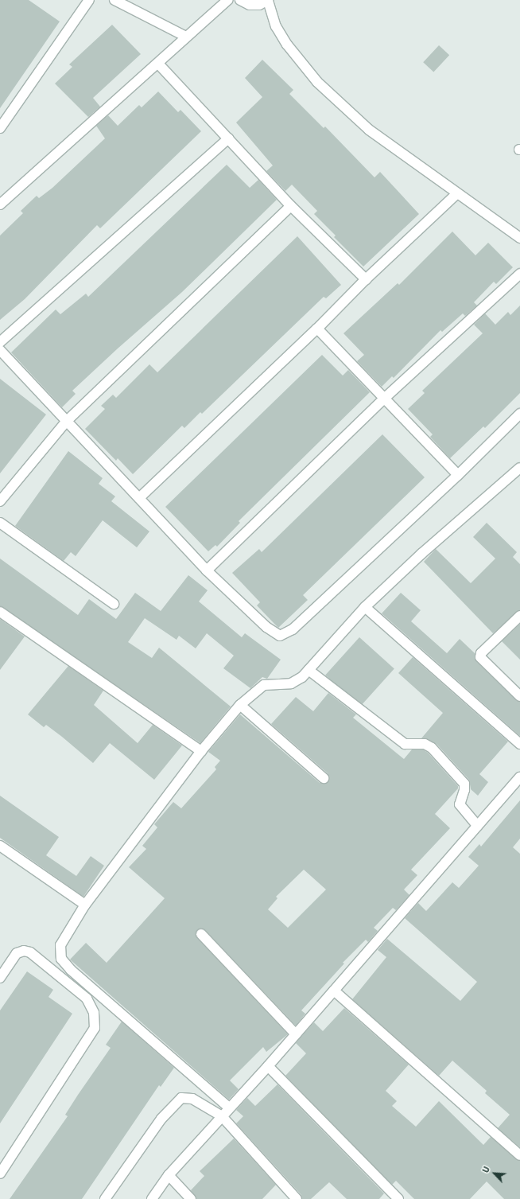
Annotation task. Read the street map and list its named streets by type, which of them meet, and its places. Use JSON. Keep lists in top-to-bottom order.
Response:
{
  "north": "top left"
}
